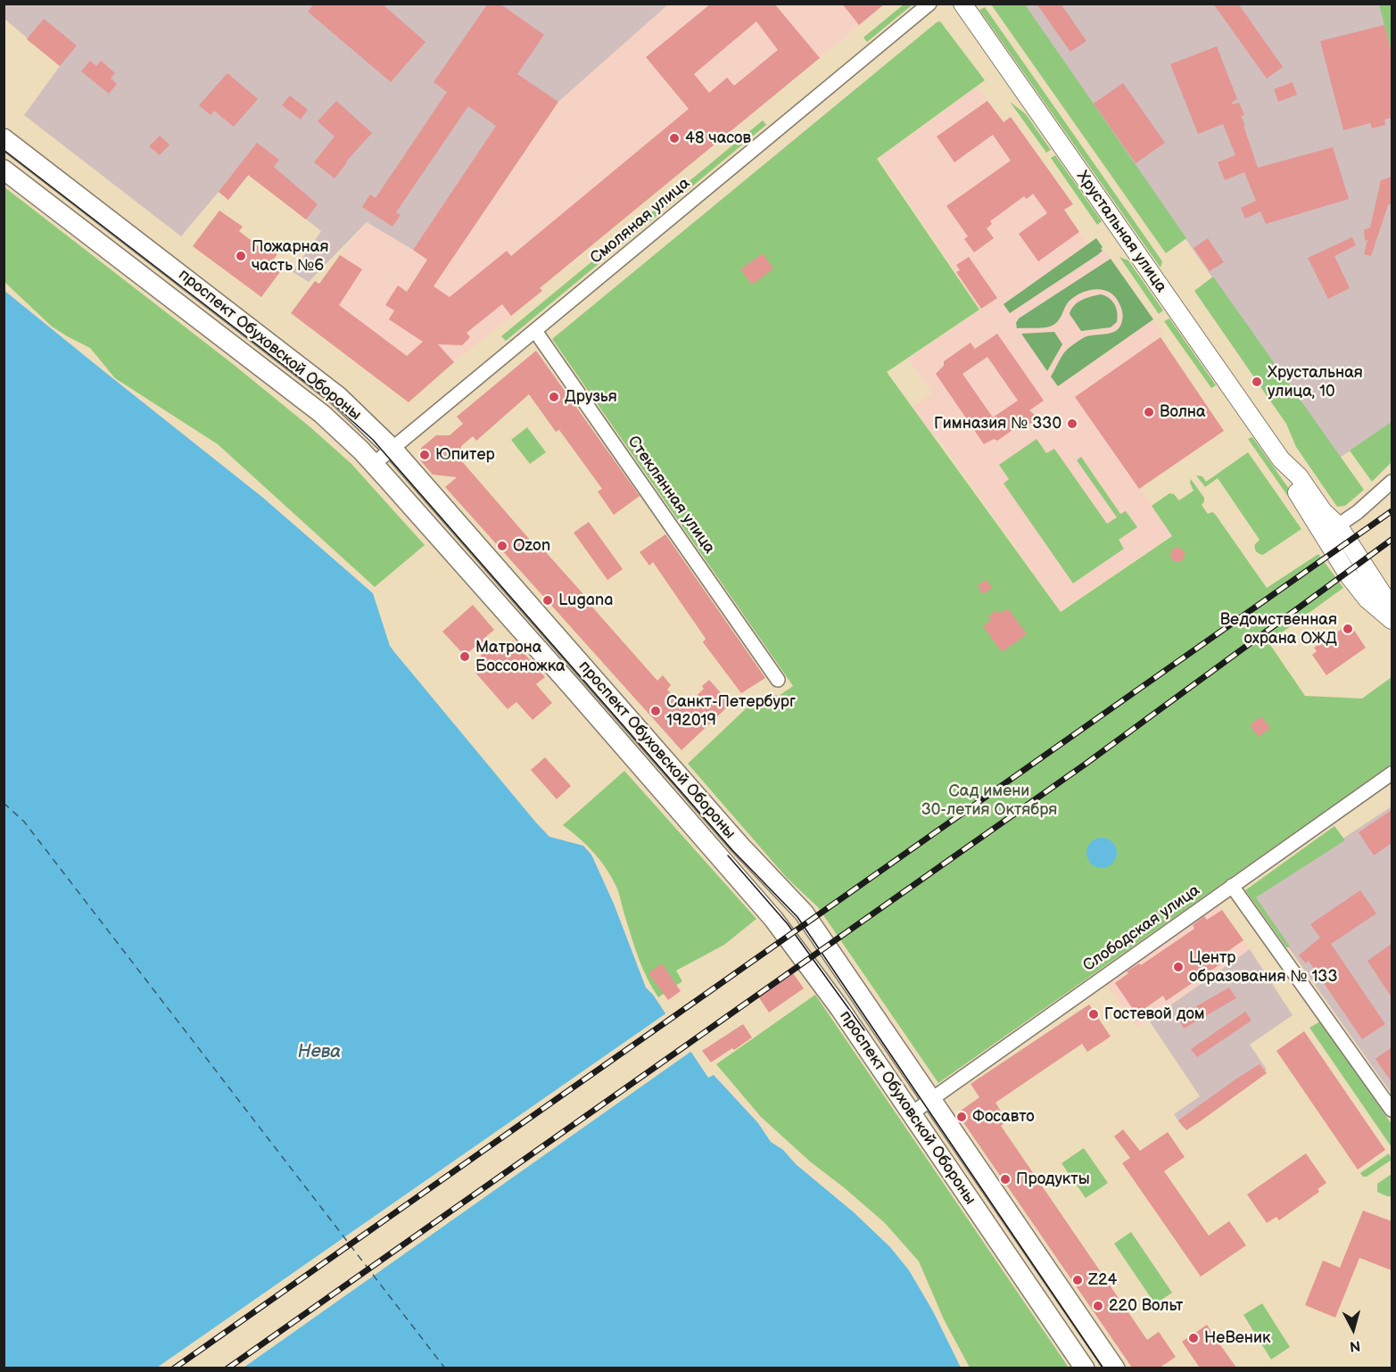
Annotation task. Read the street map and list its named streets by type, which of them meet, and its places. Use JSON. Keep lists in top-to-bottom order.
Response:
{
  "streets": {
    "main road": ["проспект Обуховской Обороны"],
    "street": [
      "Смоляная улица",
      "Хрустальная улица",
      "Стеклянная улица",
      "Слободская улица"
    ]
  },
  "crossings": [
    ["Смоляная улица", "проспект Обуховской Обороны"],
    ["Смоляная улица", "Стеклянная улица"],
    ["проспект Обуховской Обороны", "Слободская улица"]
  ],
  "water": ["Нева"],
  "parks": ["Сад имени 30-летия Октября"],
  "places": [
    "48 часов",
    "Пожарная часть №6",
    "Хрустальная улица, 10",
    "Друзья",
    "Волна",
    "Гимназия № 330",
    "Юпитер",
    "Ozon",
    "Lugana",
    "Ведомственная охрана ОЖД",
    "Матрона Боссоножка",
    "Санкт-Петербург 192019",
    "Центр образования № 133",
    "Гостевой дом",
    "Фосавто",
    "Продукты",
    "Z24",
    "220 Вольт",
    "НеВеник"
  ],
  "north": "bottom"
}
